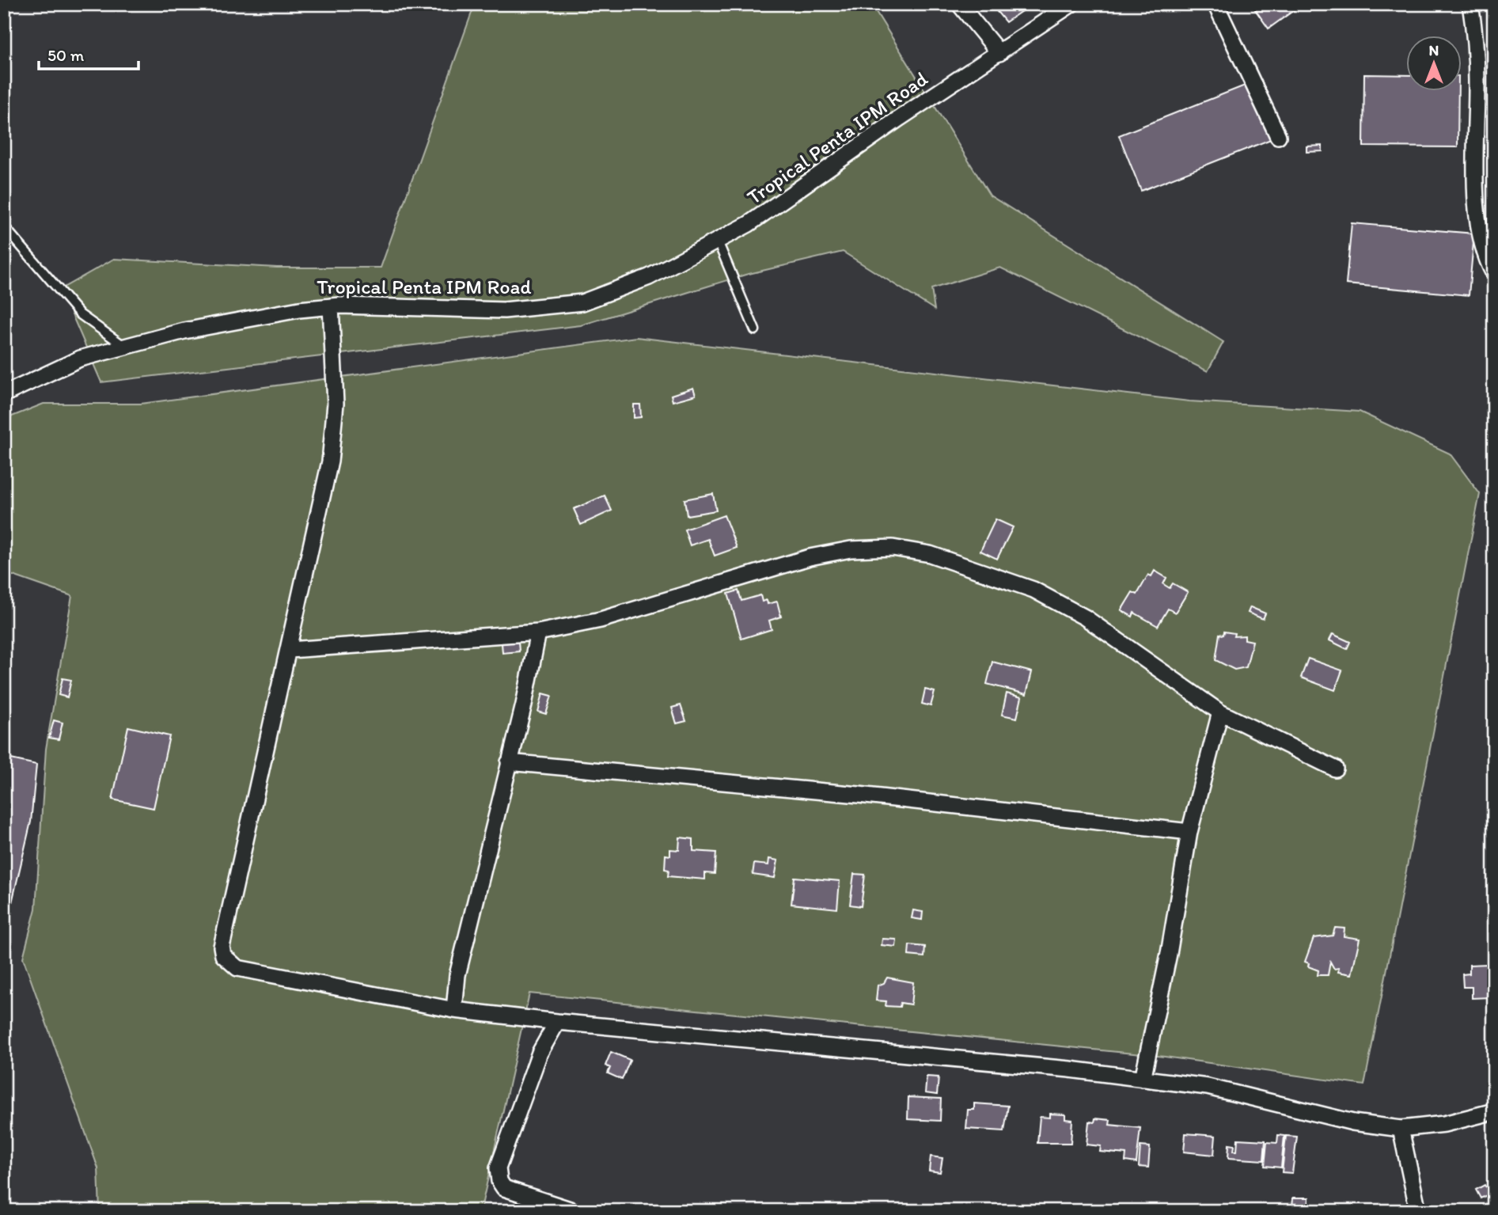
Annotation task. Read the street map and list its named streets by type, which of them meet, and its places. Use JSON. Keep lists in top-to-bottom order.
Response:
{
  "streets": {
    "street": ["Tropical Penta IPM Road"]
  },
  "scale_bar": "50 m",
  "north": "top"
}
